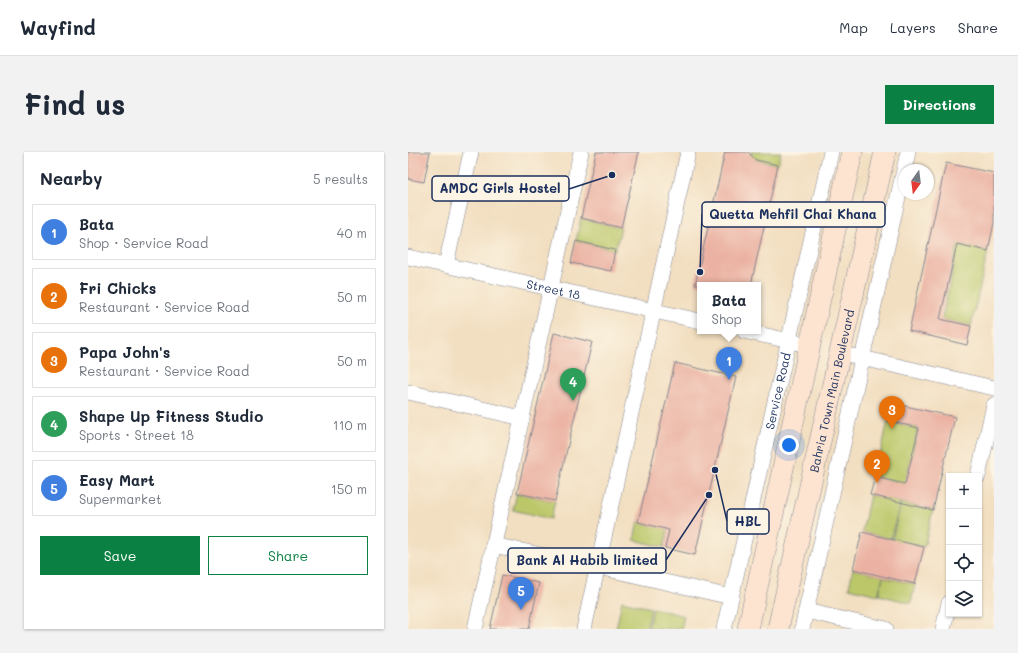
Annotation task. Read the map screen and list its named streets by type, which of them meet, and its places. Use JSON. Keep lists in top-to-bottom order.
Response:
{
  "streets": {
    "street": ["Street 18", "Service Road", "Bahria Town Main Boulevard"]
  },
  "places": [
    "AMDC Girls Hostel",
    "Quetta Mehfil Chai Khana",
    "HBL",
    "Bank Al Habib limited"
  ],
  "north": "bottom",
  "page": {
    "header": "Wayfind",
    "nav": ["Map", "Layers", "Share"],
    "buttons": [
      "Directions",
      ["Save", "Share"]
    ],
    "title": "Find us",
    "heading": ["Nearby", "5 results"],
    "list": [
      {
        "mark": "1",
        "name": "Bata",
        "note": "Shop · Service Road",
        "value": "40 m"
      },
      {
        "mark": "2",
        "name": "Fri Chicks",
        "note": "Restaurant · Service Road",
        "value": "50 m"
      },
      {
        "mark": "3",
        "name": "Papa John's",
        "note": "Restaurant · Service Road",
        "value": "50 m"
      },
      {
        "mark": "4",
        "name": "Shape Up Fitness Studio",
        "note": "Sports · Street 18",
        "value": "110 m"
      },
      {
        "mark": "5",
        "name": "Easy Mart",
        "note": "Supermarket",
        "value": "150 m"
      }
    ],
    "popup": ["Bata", "Shop"],
    "pins": [
      "1",
      "4",
      "3",
      "2",
      "5"
    ],
    "map_buttons": ["+", "−"]
  }
}
